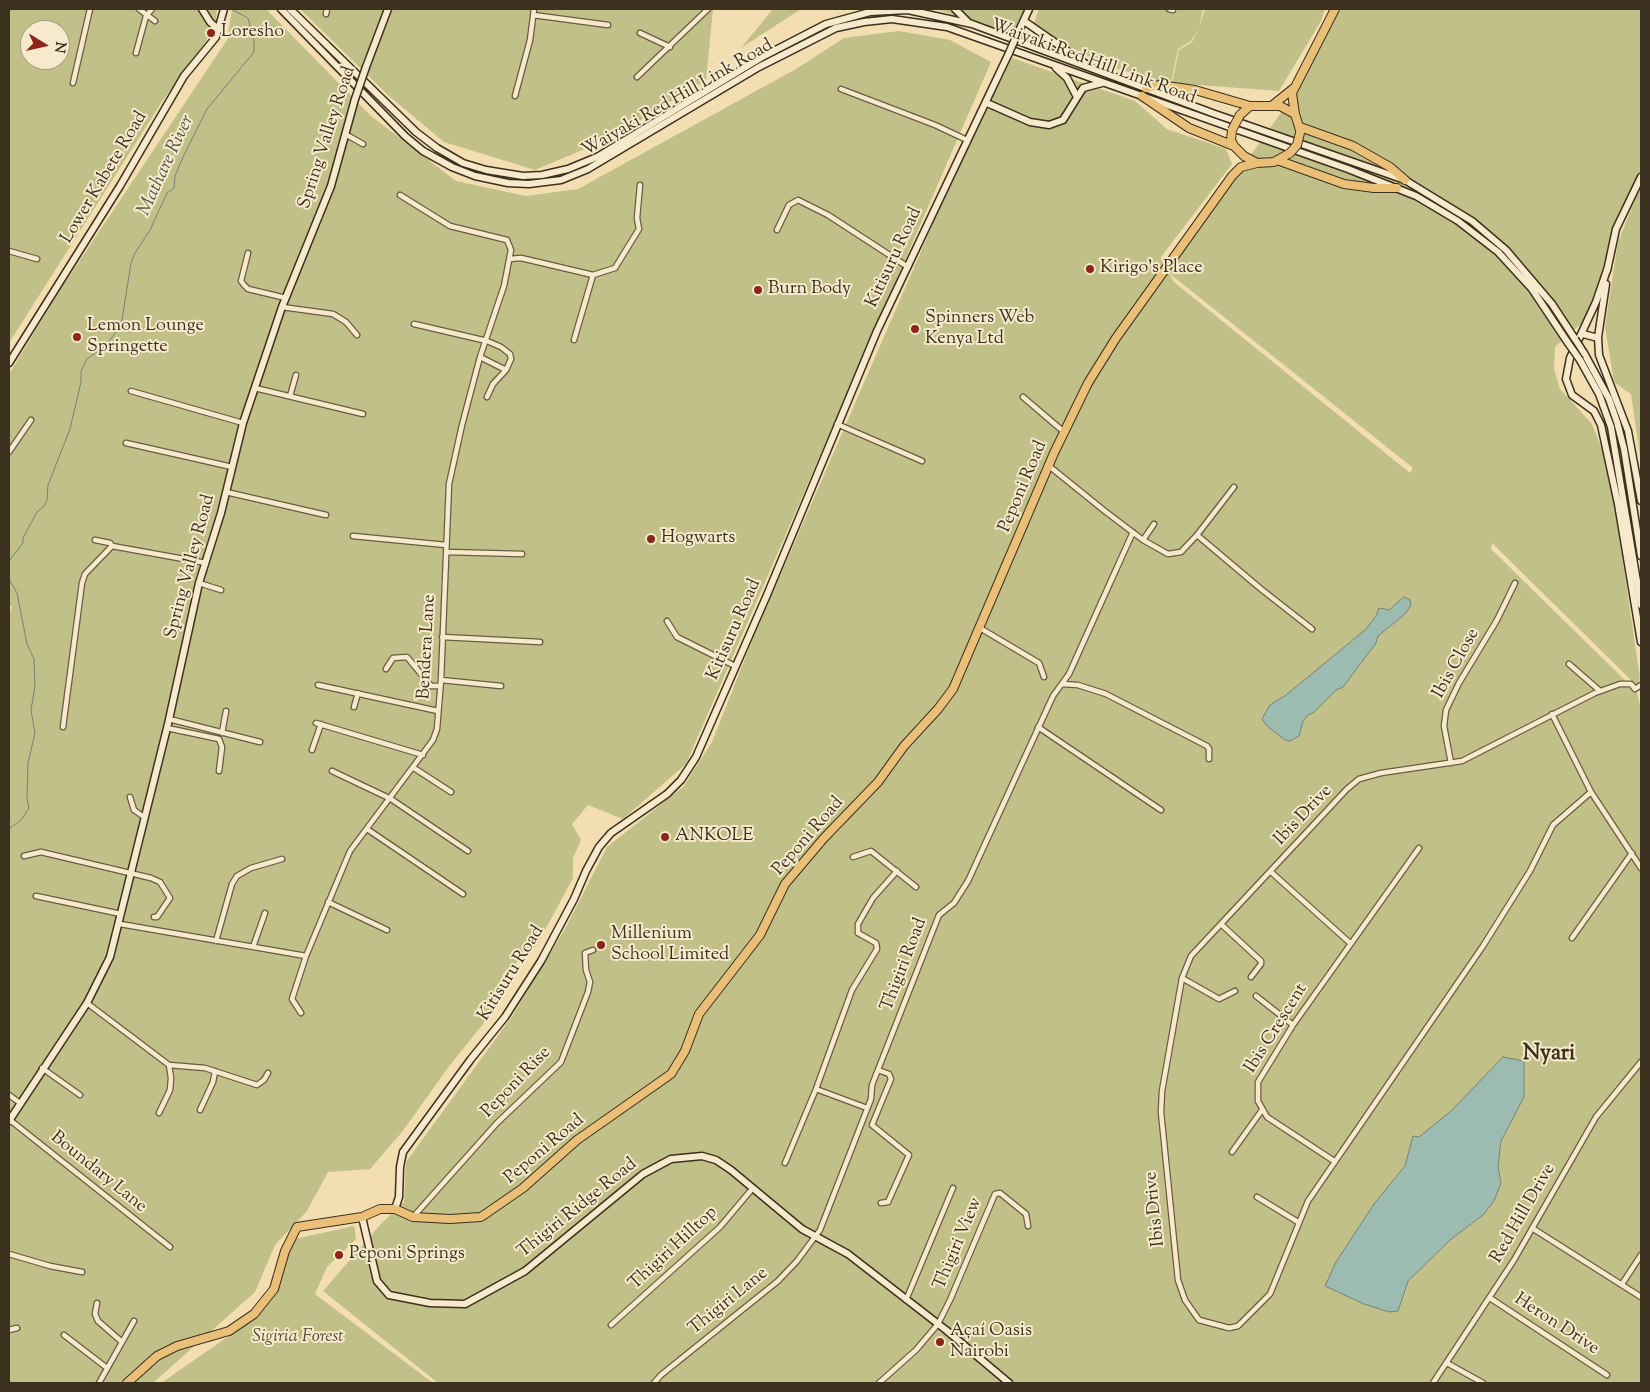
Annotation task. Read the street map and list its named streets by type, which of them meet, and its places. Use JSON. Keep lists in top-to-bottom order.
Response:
{
  "streets": {
    "main road": [
      "Waiyaki Red Hill Link Road",
      "Spring Valley Road",
      "Lower Kabete Road",
      "Kitisuru Road",
      "Peponi Road",
      "Thigiri Ridge Road"
    ],
    "street": [
      "Bendera Lane",
      "Ibis Close",
      "Ibis Drive",
      "Thigiri Road",
      "Ibis Crescent",
      "Peponi Rise",
      "Boundary Lane",
      "Red Hill Drive",
      "Thigiri View",
      "Thigiri Hilltop",
      "Thigiri Lane",
      "Heron Drive"
    ]
  },
  "crossings": [
    ["Spring Valley Road", "Boundary Lane"],
    ["Kitisuru Road", "Peponi Road"],
    ["Peponi Road", "Peponi Rise"],
    ["Ibis Close", "Ibis Drive"],
    ["Thigiri Road", "Thigiri Ridge Road"],
    ["Thigiri Road", "Thigiri Lane"],
    ["Thigiri Ridge Road", "Thigiri View"],
    ["Thigiri Ridge Road", "Thigiri Hilltop"],
    ["Thigiri Ridge Road", "Thigiri Lane"],
    ["Red Hill Drive", "Heron Drive"]
  ],
  "districts": ["Nyari"],
  "water": ["Mathare River"],
  "parks": ["Sigiria Forest"],
  "places": [
    "Loresho",
    "Kirigo's Place",
    "Burn Body",
    "Spinners Web Kenya Ltd",
    "Lemon Lounge Springette",
    "Hogwarts",
    "ANKOLE",
    "Millenium School Limited",
    "Peponi Springs",
    "Açaí Oasis Nairobi"
  ],
  "north": "right"
}
